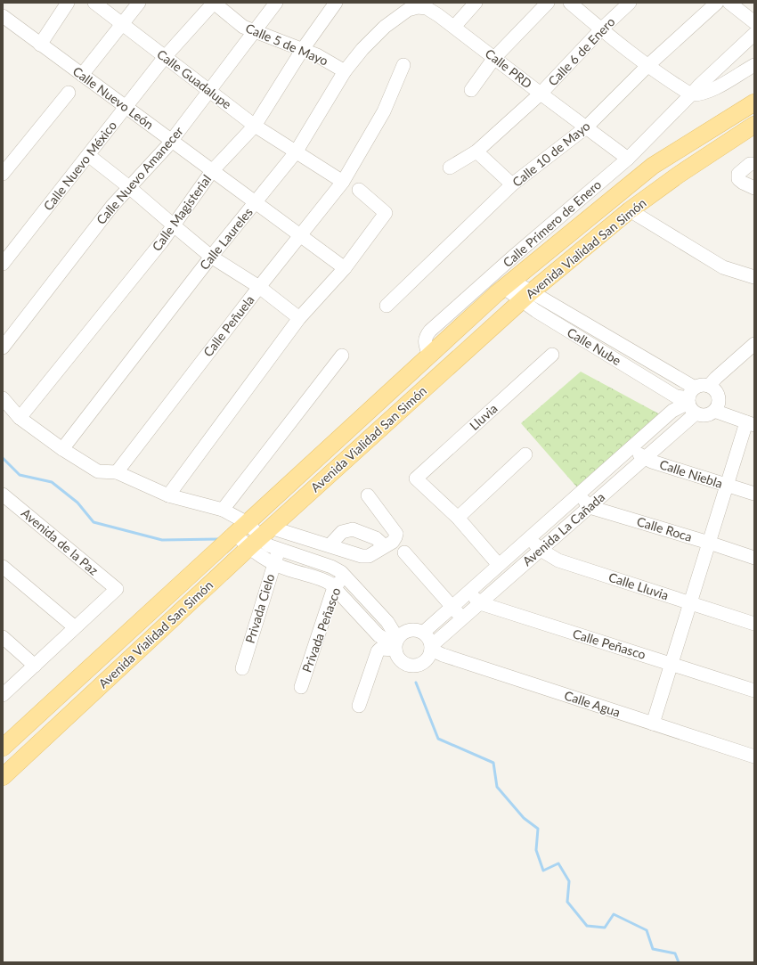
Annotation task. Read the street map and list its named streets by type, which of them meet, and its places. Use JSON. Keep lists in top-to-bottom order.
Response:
{
  "streets": {
    "main road": ["Avenida Vialidad San Simón"],
    "street": [
      "Calle 5 de Mayo",
      "Calle 6 de Enero",
      "Calle PRD",
      "Calle Guadalupe",
      "Calle Nuevo León",
      "Calle 10 de Mayo",
      "Calle Nuevo México",
      "Calle Nuevo Amanecer",
      "Calle Magisterial",
      "Calle Primero de Enero",
      "Calle Laureles",
      "Calle Peñuela",
      "Calle Nube",
      "Lluvia",
      "Calle Niebla",
      "Avenida La Cañada",
      "Calle Roca",
      "Avenida de la Paz",
      "Calle Lluvia",
      "Privada Cielo",
      "Privada Peñasco",
      "Calle Peñasco",
      "Calle Agua"
    ]
  },
  "crossings": [
    ["Calle 5 de Mayo", "Calle Nuevo México"],
    ["Calle 5 de Mayo", "Calle Nuevo Amanecer"],
    ["Calle 5 de Mayo", "Calle Magisterial"],
    ["Calle 5 de Mayo", "Calle Laureles"],
    ["Calle 6 de Enero", "Calle PRD"],
    ["Calle PRD", "Calle 10 de Mayo"],
    ["Calle PRD", "Calle Primero de Enero"],
    ["Calle PRD", "Calle Laureles"],
    ["Calle Guadalupe", "Calle Nuevo México"],
    ["Calle Guadalupe", "Calle Nuevo Amanecer"],
    ["Calle Guadalupe", "Calle Magisterial"],
    ["Calle Guadalupe", "Calle Laureles"],
    ["Calle Guadalupe", "Calle Peñuela"],
    ["Calle Nuevo León", "Calle Nuevo México"],
    ["Calle Nuevo León", "Calle Nuevo Amanecer"],
    ["Calle Nuevo León", "Calle Magisterial"],
    ["Calle Nuevo León", "Calle Laureles"],
    ["Calle Nuevo León", "Calle Peñuela"],
    ["Calle Primero de Enero", "Avenida Vialidad San Simón"],
    ["Calle Primero de Enero", "Calle Nube"],
    ["Avenida Vialidad San Simón", "Calle Nube"],
    ["Calle Nube", "Avenida La Cañada"],
    ["Calle Niebla", "Avenida La Cañada"],
    ["Avenida La Cañada", "Calle Roca"],
    ["Avenida La Cañada", "Calle Lluvia"],
    ["Avenida La Cañada", "Calle Peñasco"],
    ["Avenida La Cañada", "Calle Agua"]
  ]
}
